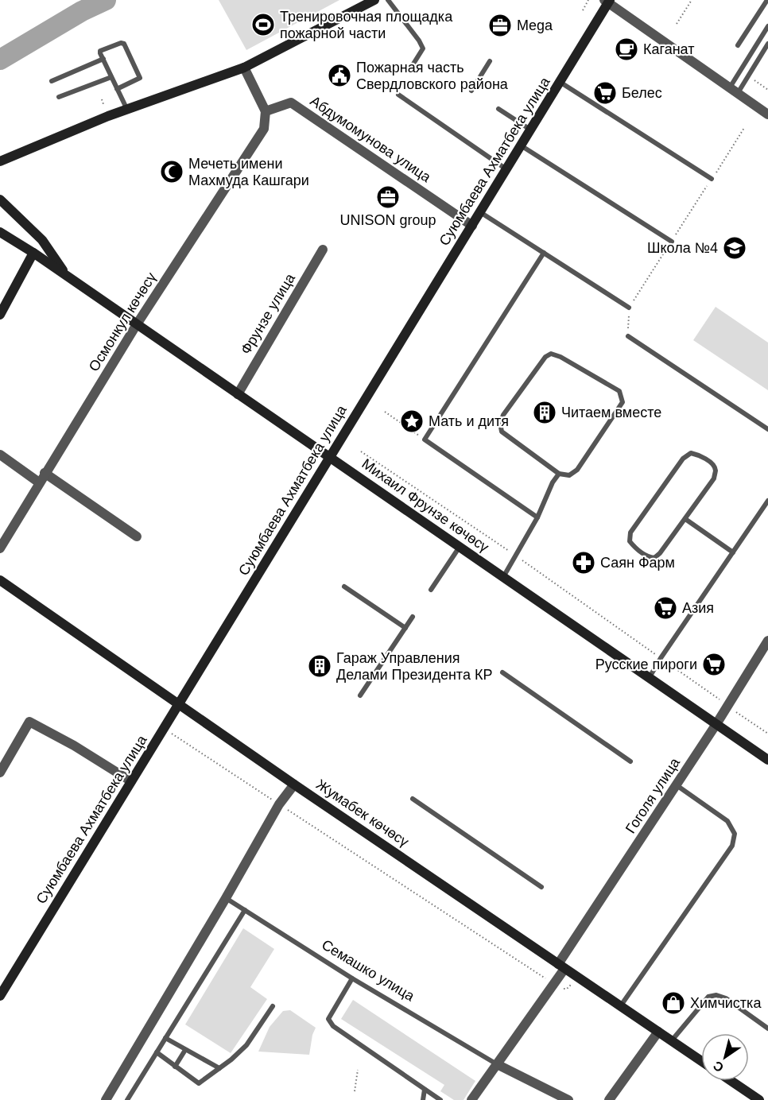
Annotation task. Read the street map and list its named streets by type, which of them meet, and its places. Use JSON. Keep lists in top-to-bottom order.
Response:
{
  "streets": {
    "street": [
      "Абдумомунова улица",
      "Суюмбаева Ахматбека улица",
      "Фрунзе улица",
      "Осмонкул көчөсү",
      "Михаил Фрунзе көчөсү",
      "Гоголя улица",
      "Жумабек көчөсү"
    ],
    "lane": ["Семашко улица"]
  },
  "crossings": [
    ["Абдумомунова улица", "Суюмбаева Ахматбека улица"],
    ["Абдумомунова улица", "Осмонкул көчөсү"],
    ["Суюмбаева Ахматбека улица", "Михаил Фрунзе көчөсү"],
    ["Суюмбаева Ахматбека улица", "Жумабек көчөсү"],
    ["Фрунзе улица", "Михаил Фрунзе көчөсү"],
    ["Осмонкул көчөсү", "Михаил Фрунзе көчөсү"],
    ["Михаил Фрунзе көчөсү", "Гоголя улица"],
    ["Гоголя улица", "Жумабек көчөсү"],
    ["Гоголя улица", "Семашко улица"]
  ],
  "places": {
    "sports": ["Тренировочная площадка пожарной части"],
    "office": ["Mega", "UNISON group"],
    "cafe": ["Каганат"],
    "public building": ["Пожарная часть Свердловского района"],
    "supermarket": ["Белес", "Азия", "Русские пироги"],
    "mosque": ["Мечеть имени Махмуда Кашгари"],
    "school or university": ["Школа №4"],
    "building": ["Читаем вместе", "Гараж Управления Делами Президента КР"],
    "place": ["Мать и дитя"],
    "pharmacy": ["Саян Фарм"],
    "shop": ["Химчистка"]
  },
  "north": "bottom left"
}
